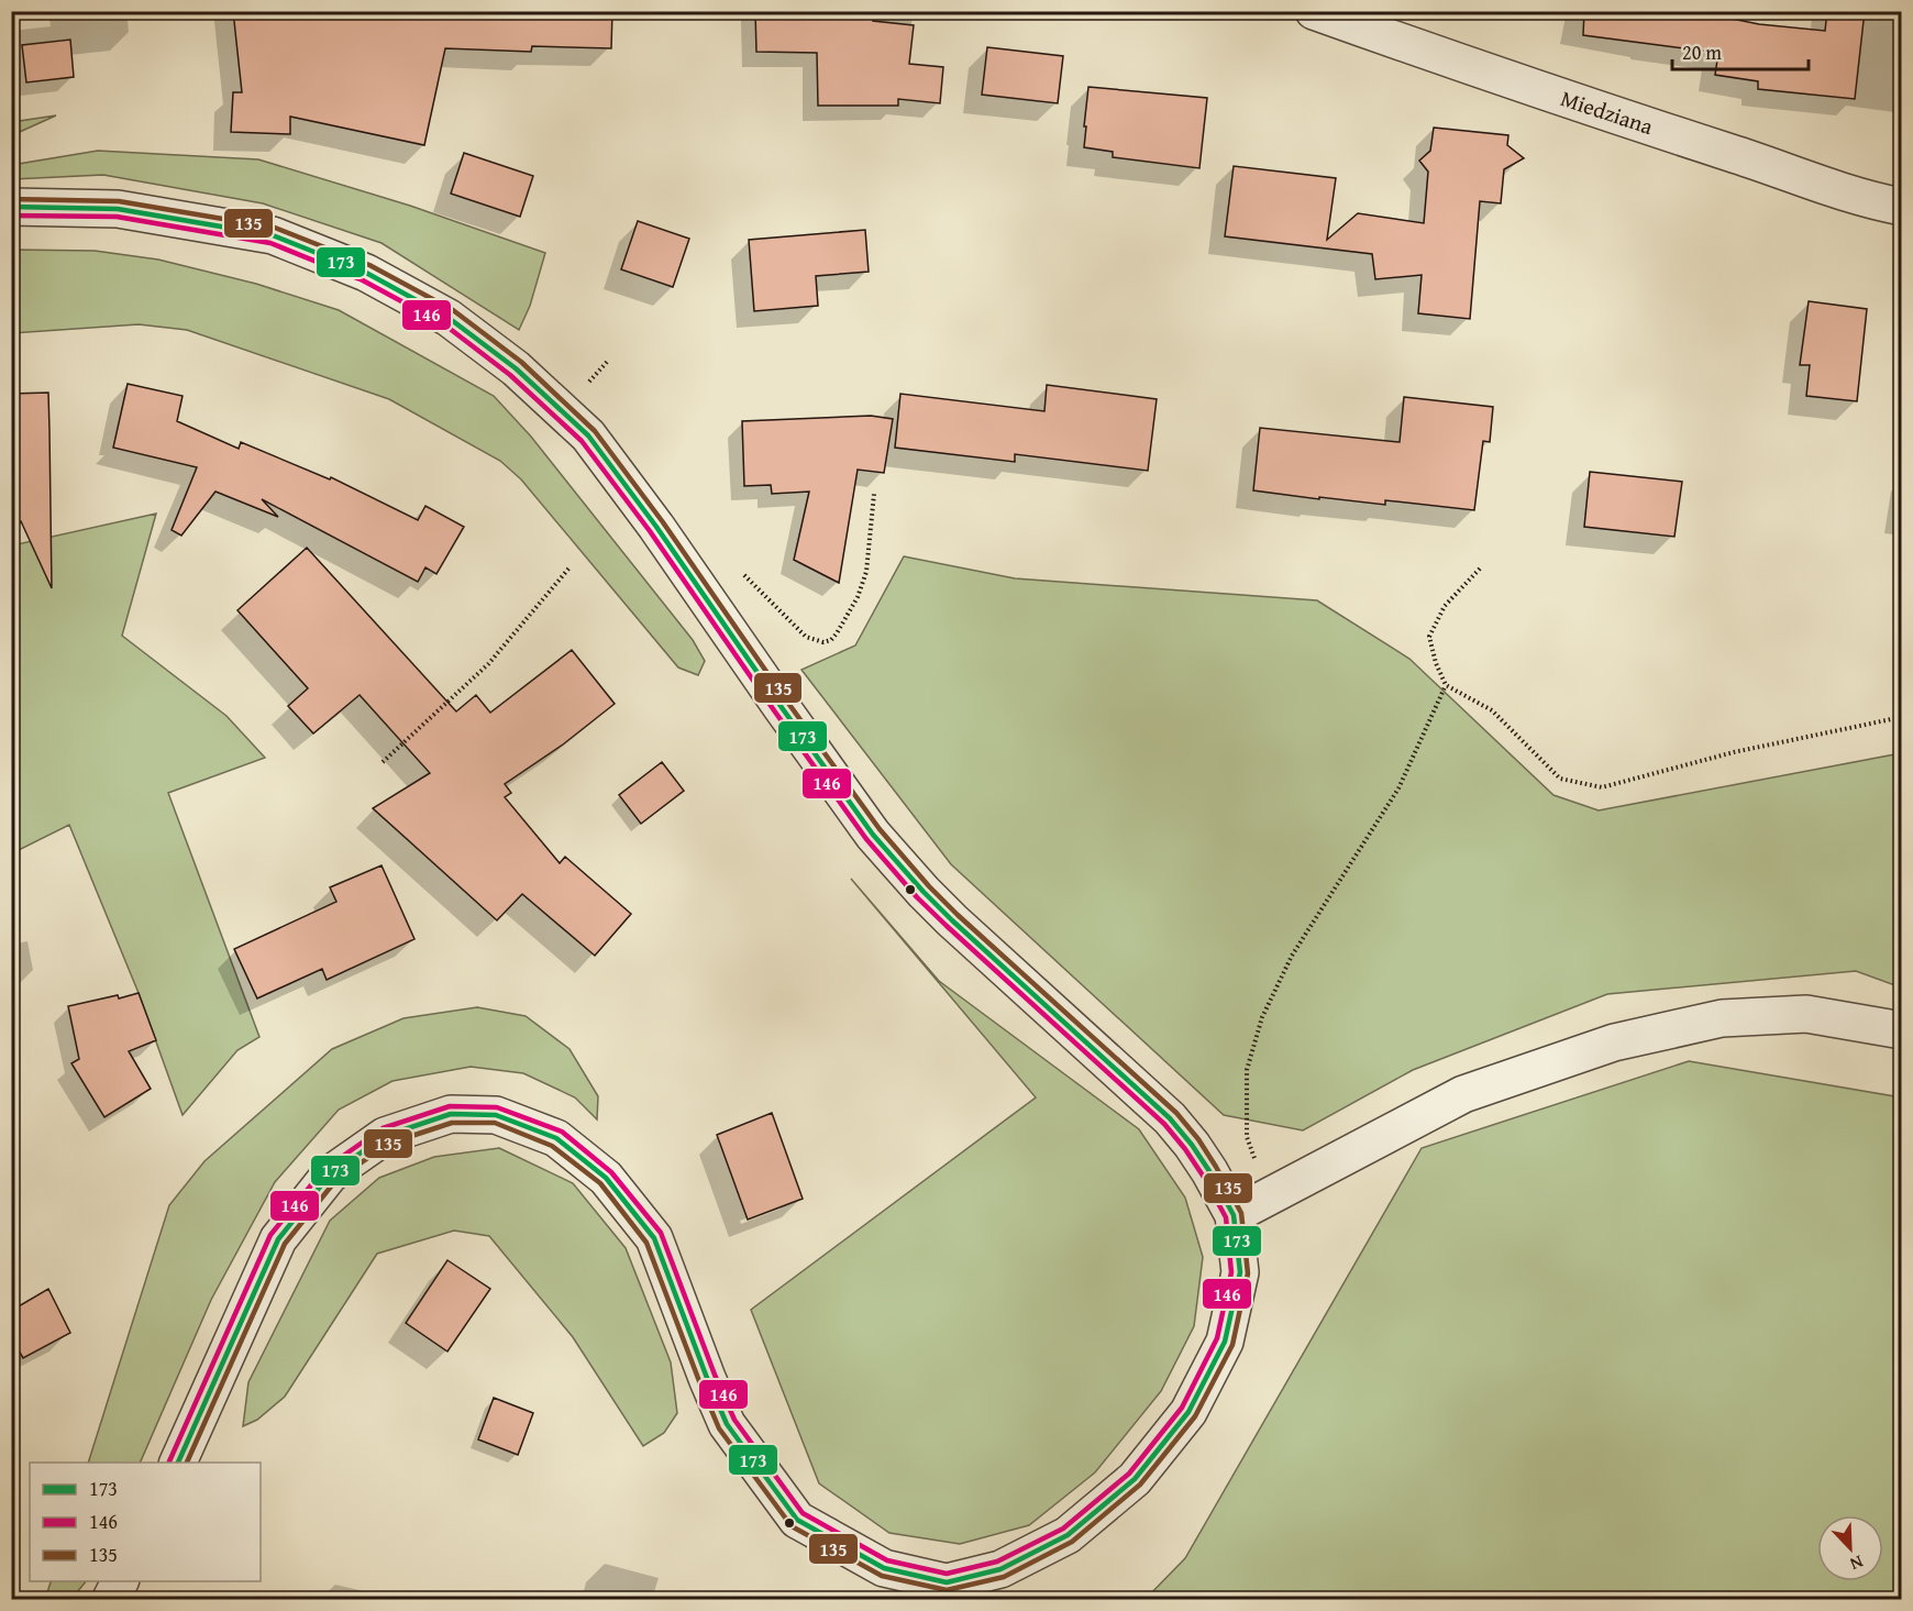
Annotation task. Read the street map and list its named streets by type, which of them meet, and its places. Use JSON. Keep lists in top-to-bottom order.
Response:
{
  "streets": {
    "street": ["Miedziana"]
  },
  "lines": ["transit line 135", "transit line 173", "transit line 146"],
  "legend": ["173", "146", "135"],
  "scale_bar": "20 m",
  "north": "bottom right"
}
